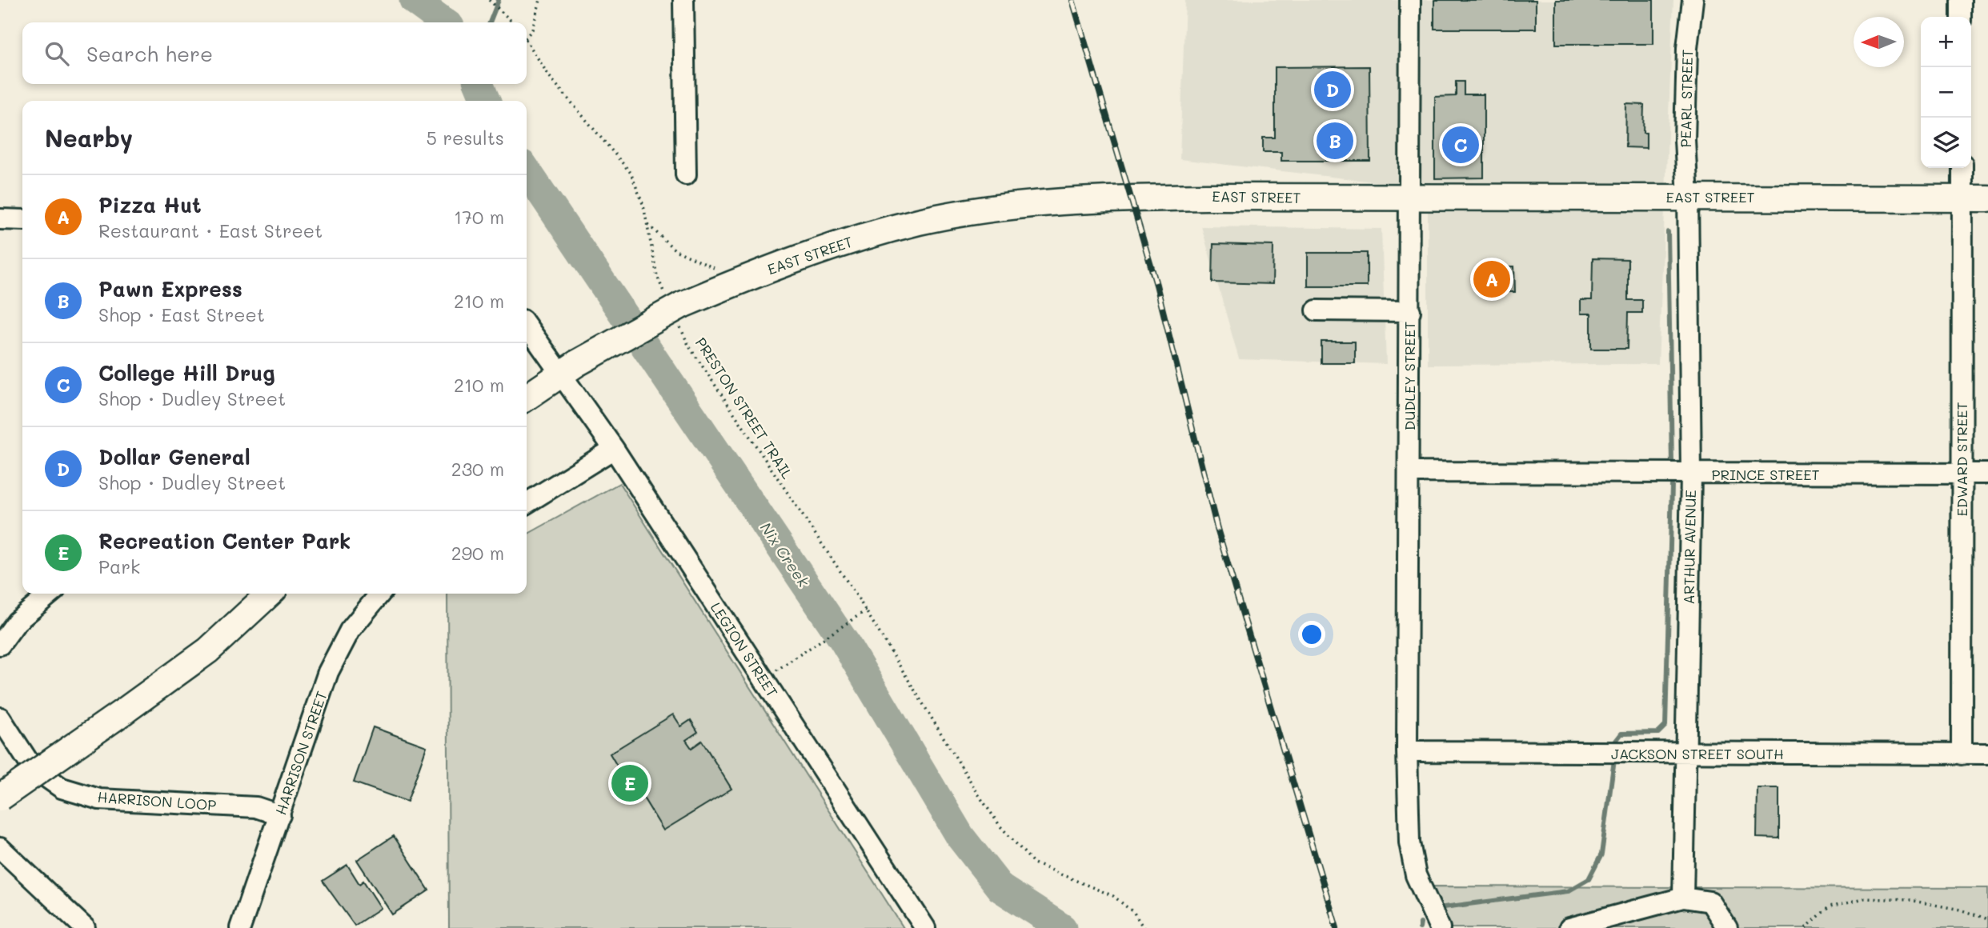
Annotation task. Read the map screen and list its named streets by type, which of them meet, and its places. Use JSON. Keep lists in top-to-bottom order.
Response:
{
  "streets": {
    "main road": ["EAST STREET"],
    "street": [
      "PEARL STREET",
      "DUDLEY STREET",
      "EDWARD STREET",
      "PRINCE STREET",
      "ARTHUR AVENUE",
      "LEGION STREET",
      "HARRISON STREET",
      "JACKSON STREET SOUTH",
      "HARRISON LOOP"
    ],
    "path": ["PRESTON STREET TRAIL"]
  },
  "crossings": [
    ["PEARL STREET", "EAST STREET"],
    ["PEARL STREET", "ARTHUR AVENUE"],
    ["EAST STREET", "DUDLEY STREET"],
    ["EAST STREET", "PRESTON STREET TRAIL"],
    ["EAST STREET", "EDWARD STREET"],
    ["EAST STREET", "ARTHUR AVENUE"],
    ["EAST STREET", "LEGION STREET"],
    ["DUDLEY STREET", "PRINCE STREET"],
    ["DUDLEY STREET", "JACKSON STREET SOUTH"],
    ["EDWARD STREET", "PRINCE STREET"],
    ["EDWARD STREET", "JACKSON STREET SOUTH"],
    ["PRINCE STREET", "ARTHUR AVENUE"],
    ["ARTHUR AVENUE", "JACKSON STREET SOUTH"],
    ["HARRISON STREET", "HARRISON LOOP"]
  ],
  "water": ["Nix Creek"],
  "north": "left",
  "page": {
    "map_buttons": ["+", "−"],
    "search": "Search here",
    "pins": [
      "D",
      "B",
      "C",
      "A",
      "E"
    ],
    "heading": ["Nearby", "5 results"],
    "list": [
      {
        "mark": "A",
        "name": "Pizza Hut",
        "note": "Restaurant · East Street",
        "value": "170 m"
      },
      {
        "mark": "B",
        "name": "Pawn Express",
        "note": "Shop · East Street",
        "value": "210 m"
      },
      {
        "mark": "C",
        "name": "College Hill Drug",
        "note": "Shop · Dudley Street",
        "value": "210 m"
      },
      {
        "mark": "D",
        "name": "Dollar General",
        "note": "Shop · Dudley Street",
        "value": "230 m"
      },
      {
        "mark": "E",
        "name": "Recreation Center Park",
        "note": "Park",
        "value": "290 m"
      }
    ]
  }
}
